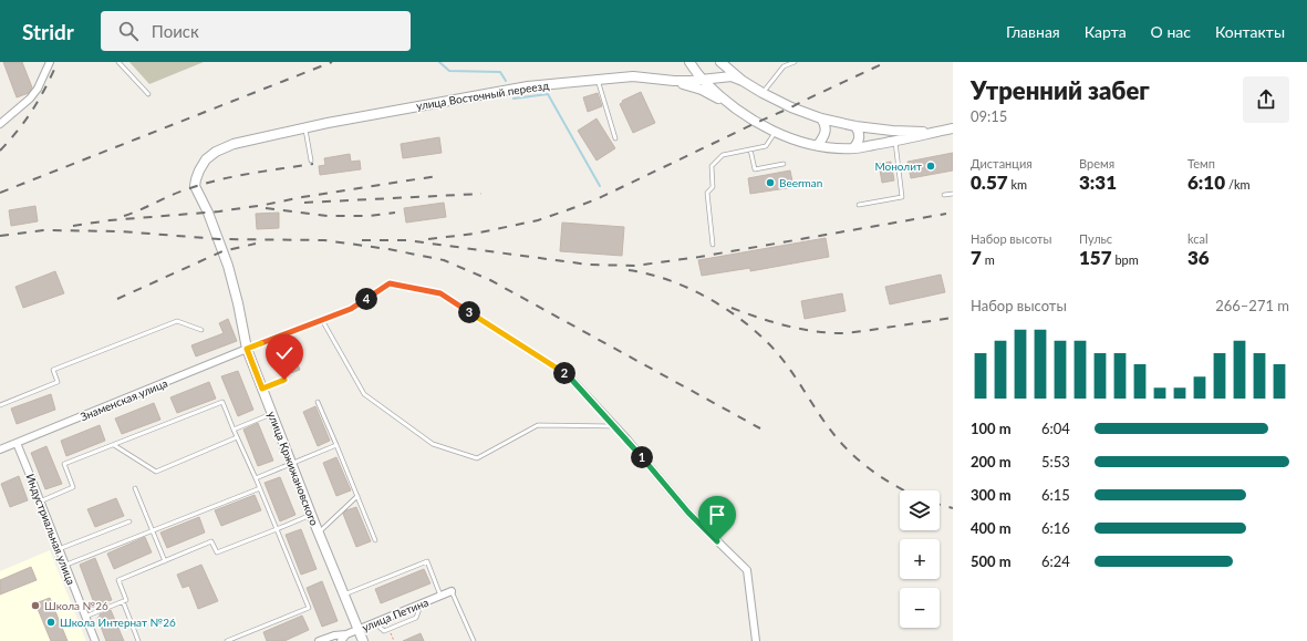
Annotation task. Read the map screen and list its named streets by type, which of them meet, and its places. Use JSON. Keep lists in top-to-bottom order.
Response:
{
  "streets": {
    "street": [
      "улица Восточный переезд",
      "Знаменская улица",
      "улица Кржижановского",
      "Индустриальная улица",
      "улица Петина"
    ]
  },
  "crossings": [
    ["улица Восточный переезд", "улица Кржижановского"],
    ["Знаменская улица", "улица Кржижановского"],
    ["Знаменская улица", "Индустриальная улица"],
    ["улица Кржижановского", "улица Петина"]
  ],
  "places": [
    "Монолит",
    "Beerman",
    "Школа №26",
    "Школа Интернат №26"
  ],
  "page": {
    "header": "Stridr",
    "search": "Поиск",
    "nav": [
      "Главная",
      "Карта",
      "О нас",
      "Контакты"
    ],
    "heading": ["Утренний забег", "09:15"],
    "stats": [
      ["Дистанция", "0.57 km"],
      ["Время", "3:31"],
      ["Темп", "6:10 /km"],
      ["Набор высоты", "7 m"],
      ["Пульс", "157 bpm"],
      ["kcal", "36"]
    ],
    "pins": [
      "4",
      "3",
      "2",
      "1"
    ],
    "chart": ["Набор высоты", "266–271 m"],
    "list": [
      {
        "name": "100 m",
        "note": "6:04"
      },
      {
        "name": "200 m",
        "note": "5:53"
      },
      {
        "name": "300 m",
        "note": "6:15"
      },
      {
        "name": "400 m",
        "note": "6:16"
      },
      {
        "name": "500 m",
        "note": "6:24"
      }
    ],
    "map_buttons": ["+", "−"]
  }
}
